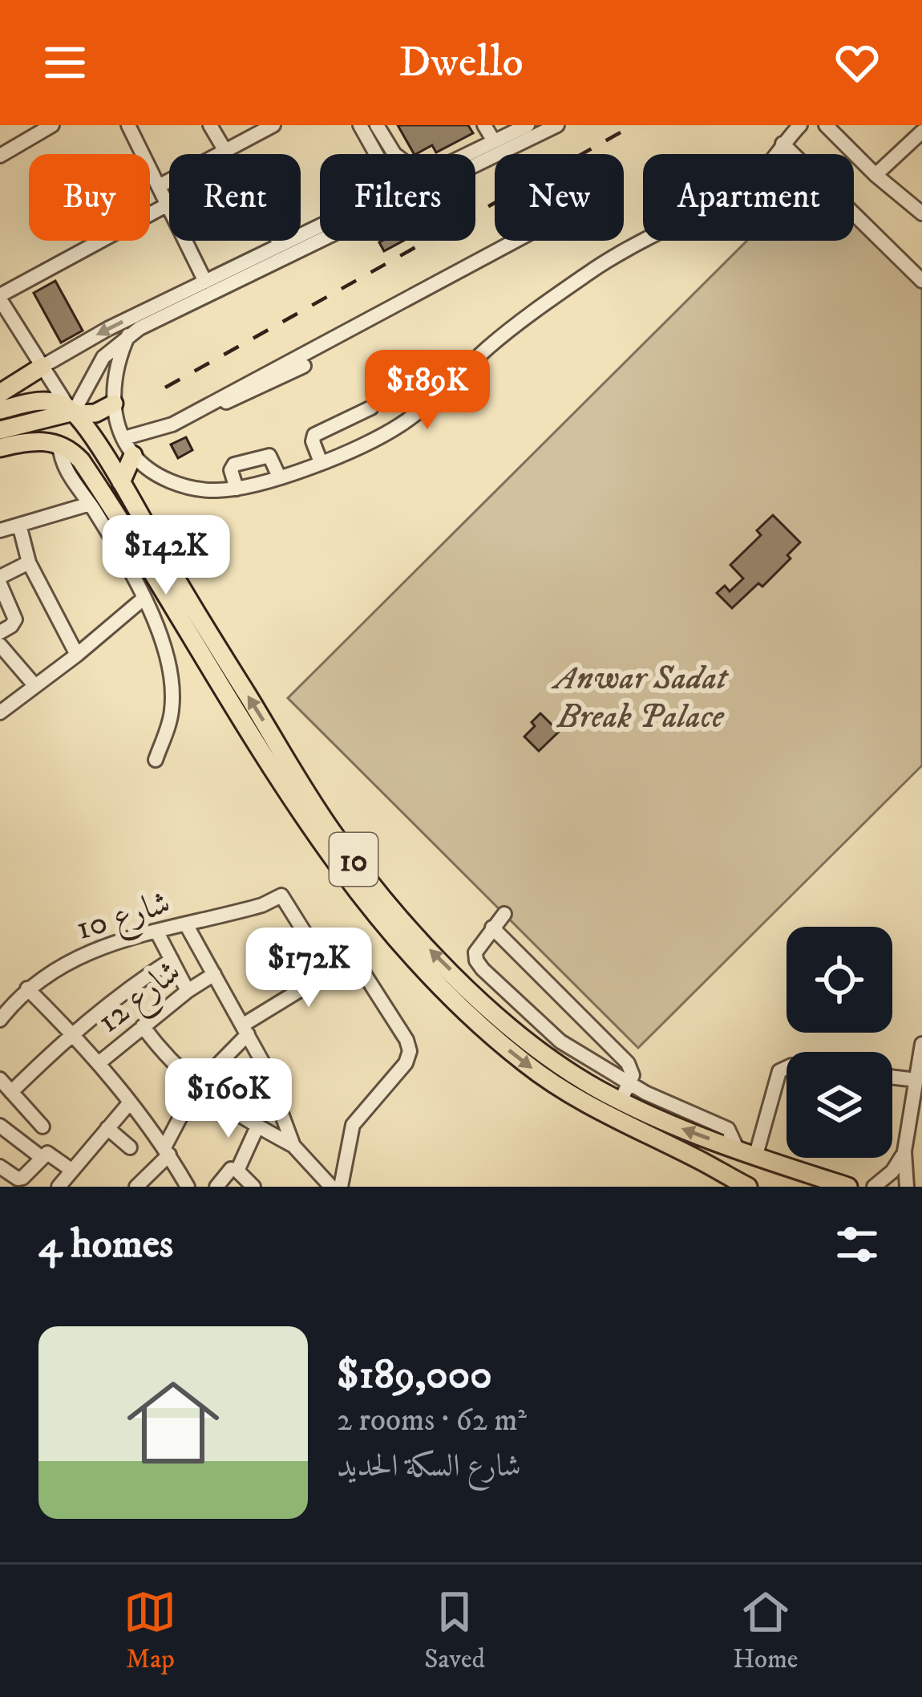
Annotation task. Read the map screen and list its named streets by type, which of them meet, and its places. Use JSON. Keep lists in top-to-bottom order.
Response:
{
  "streets": {
    "main road": ["10"],
    "street": ["شارع 10", "شارع 12"]
  },
  "parks": ["Anwar Sadat Break Palace"],
  "page": {
    "header": "Dwello",
    "chip": [
      "Buy",
      "Rent",
      "Filters",
      "New",
      "Apartment"
    ],
    "price": [
      "$189K",
      "$142K",
      "$172K",
      "$160K"
    ],
    "heading": "4 homes",
    "list": [
      {
        "name": "$189,000",
        "note": "2 rooms · 62 m² · شارع السكة الحديد"
      }
    ],
    "tabs": ["Map", "Saved", "Home"]
  }
}
